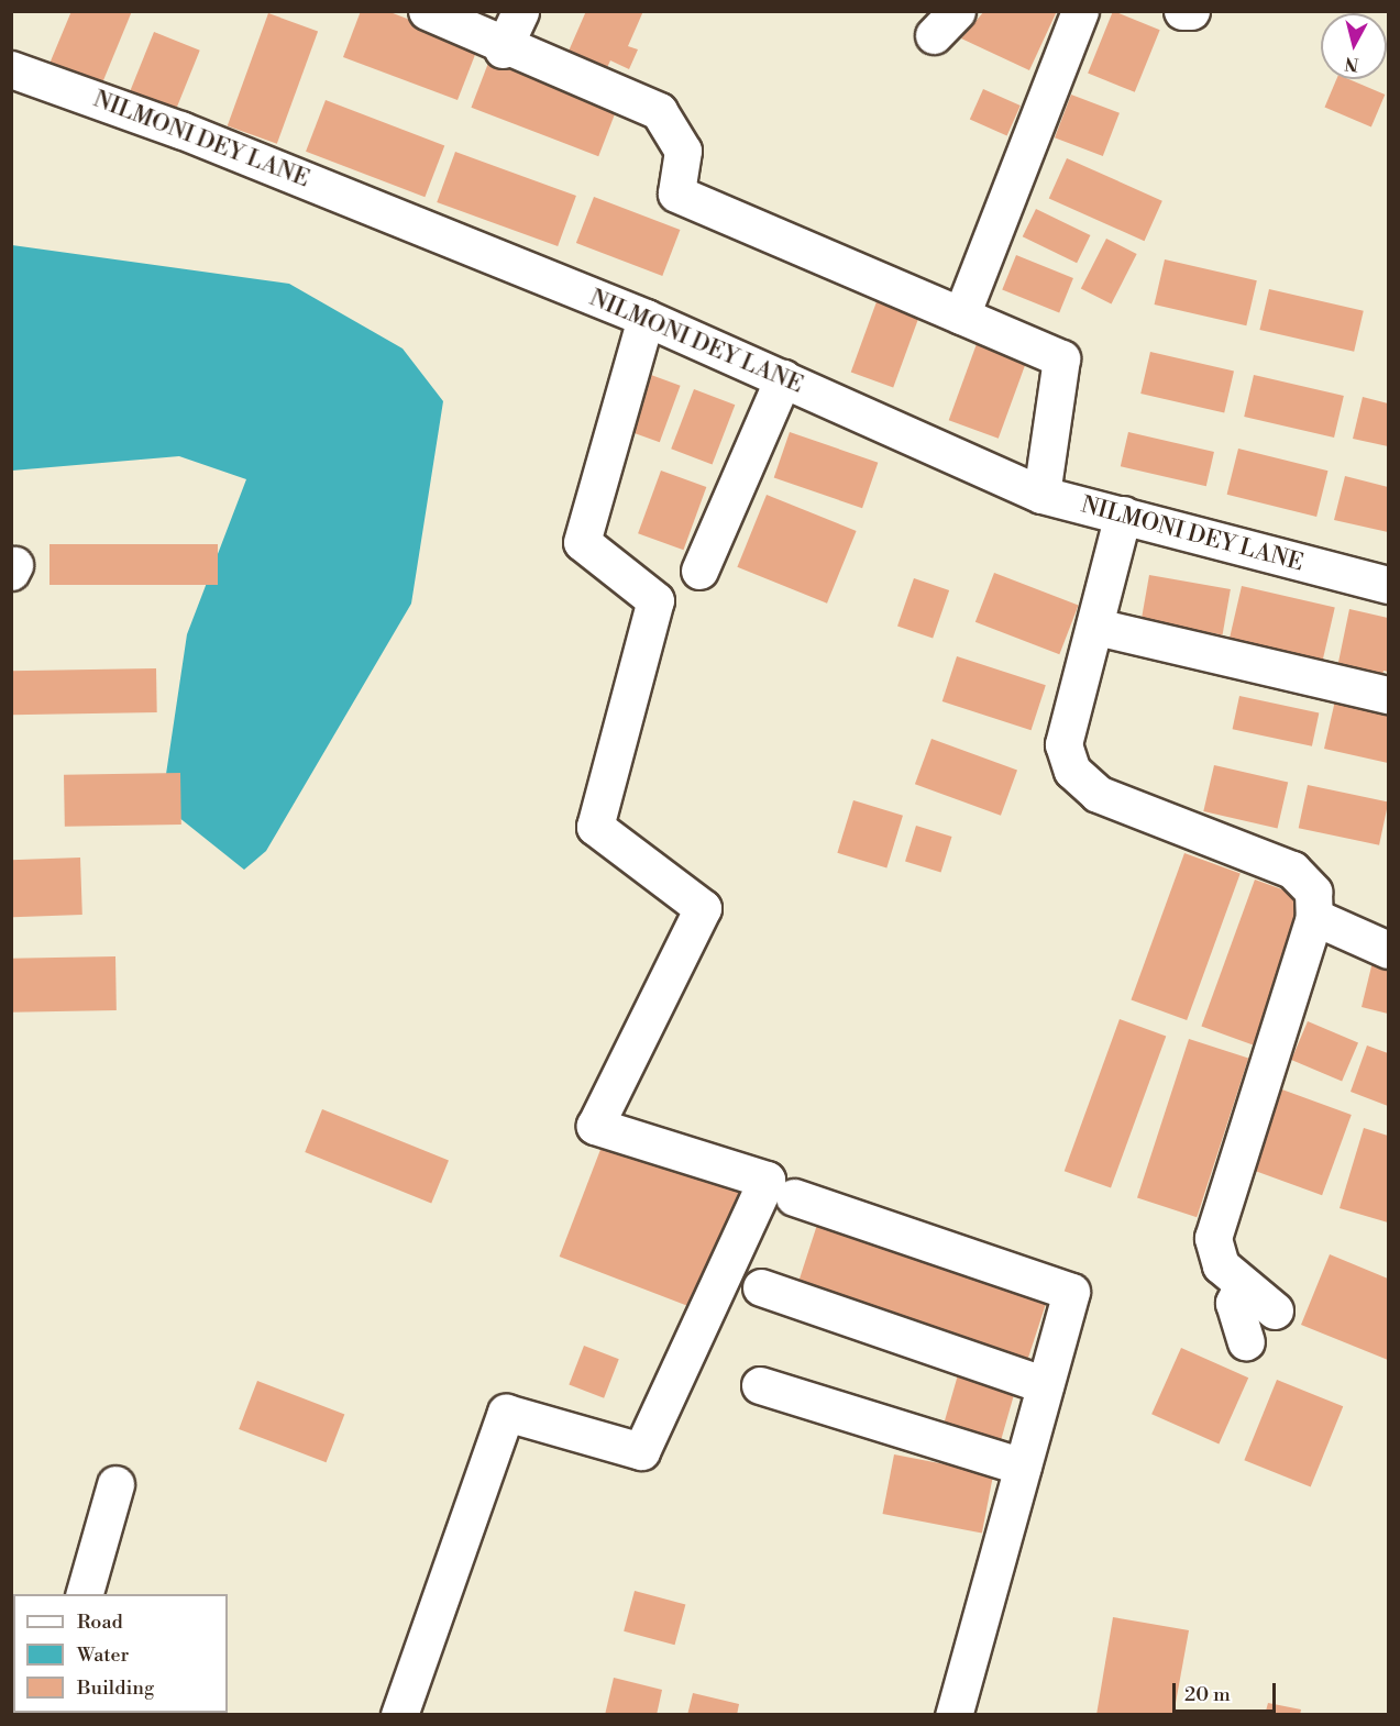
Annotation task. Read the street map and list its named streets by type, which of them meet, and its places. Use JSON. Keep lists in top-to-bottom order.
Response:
{
  "streets": {
    "street": ["NILMONI DEY LANE"]
  },
  "legend": ["Road", "Water", "Building"],
  "scale_bar": "20 m",
  "north": "bottom"
}
